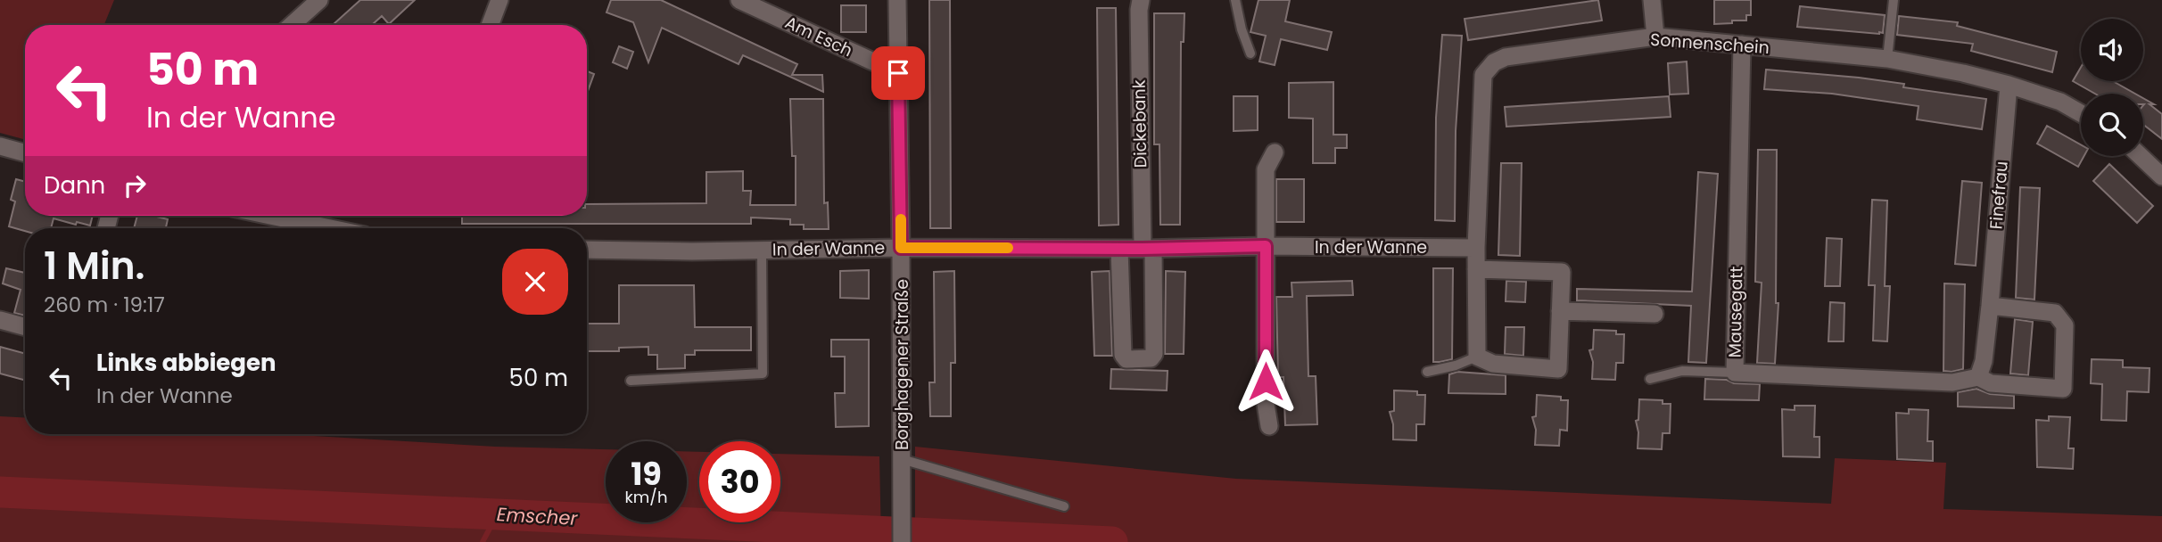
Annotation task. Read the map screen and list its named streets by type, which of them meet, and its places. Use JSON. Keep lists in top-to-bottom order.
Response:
{
  "streets": {
    "street": [
      "Am Esch",
      "Sonnenschein",
      "Dickebank",
      "Finefrau",
      "In der Wanne",
      "Mausegatt",
      "Borghagener Straße"
    ]
  },
  "crossings": [
    ["Am Esch", "Borghagener Straße"],
    ["Sonnenschein", "Finefrau"],
    ["Sonnenschein", "In der Wanne"],
    ["Sonnenschein", "Mausegatt"],
    ["Dickebank", "In der Wanne"],
    ["Finefrau", "Mausegatt"],
    ["In der Wanne", "Borghagener Straße"]
  ],
  "water": ["Emscher"],
  "page": {
    "turn": ["50 m", "In der Wanne"],
    "then": "Dann",
    "heading": ["1 Min.", "260 m · 19:17"],
    "list": [
      {
        "name": "Links abbiegen",
        "note": "In der Wanne",
        "value": "50 m"
      }
    ],
    "speed": "19 km/h",
    "limit": "30"
  }
}
